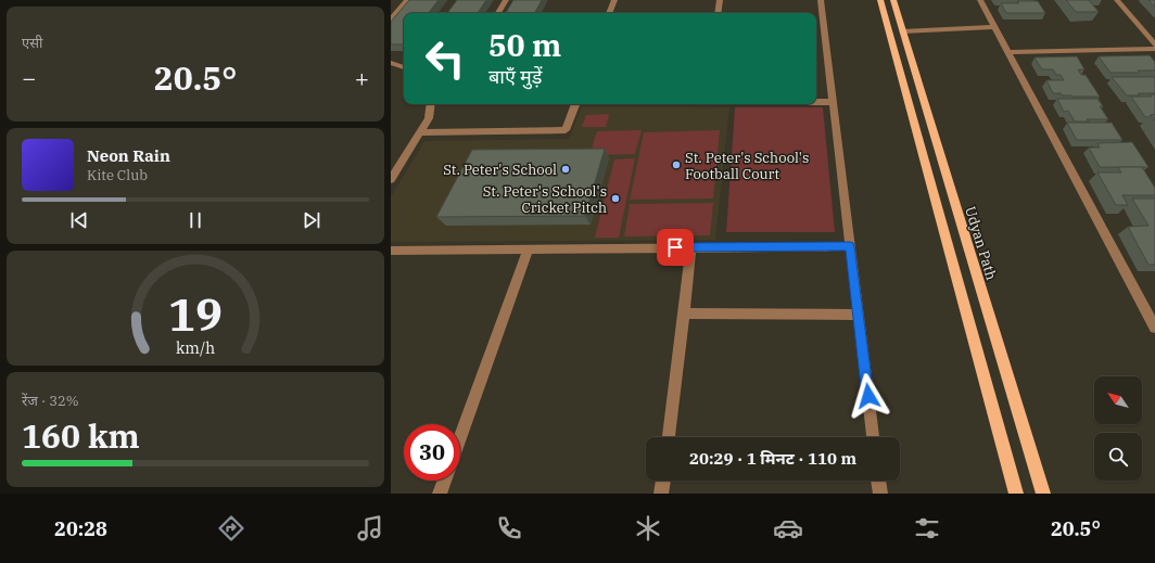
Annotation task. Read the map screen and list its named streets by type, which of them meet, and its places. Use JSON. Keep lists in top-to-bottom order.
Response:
{
  "streets": {
    "main road": ["Udyan Path"]
  },
  "places": ["St. Peter's School's Football Court", "St. Peter's School", "St. Peter's School's Cricket Pitch"],
  "north": "top left",
  "page": {
    "tile": [
      "एसी",
      ["रेंज · 32%", "160 km"]
    ],
    "turn": ["50 m", "बाएँ मुड़ें"],
    "heat": ["−", "20.5°", "+"],
    "song": ["Neon Rain", "Kite Club"],
    "limit": "30",
    "trip": "20:29 · 1 मिनट · 110 m",
    "tabs": ["20:28", "20.5°"],
    "gauge": ["19", "km/h"]
  }
}
